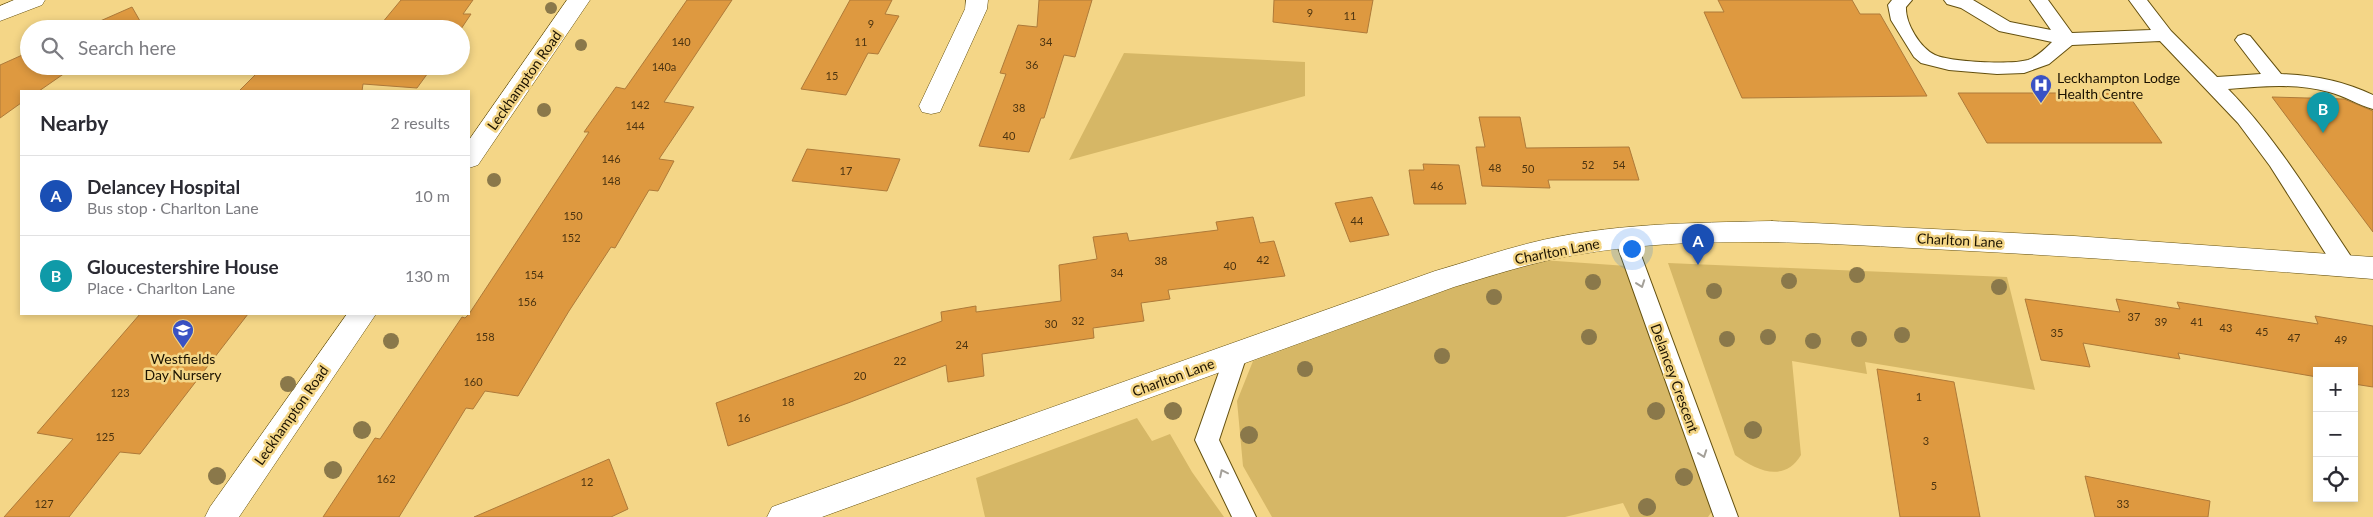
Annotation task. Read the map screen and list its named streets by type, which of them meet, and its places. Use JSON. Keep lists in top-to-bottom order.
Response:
{
  "streets": {
    "street": ["Leckhampton Road", "Charlton Lane"],
    "lane": ["Delancey Crescent"]
  },
  "crossings": [
    ["Charlton Lane", "Delancey Crescent"]
  ],
  "one_way": ["Delancey Crescent"],
  "places": {
    "hospital": ["Leckhampton Lodge Health Centre"],
    "school or university": ["Westfields Day Nursery"]
  },
  "house_numbers": [
    "9",
    "11",
    "9",
    "140",
    "11",
    "34",
    "36",
    "140a",
    "15",
    "142",
    "38",
    "144",
    "40",
    "146",
    "52",
    "54",
    "48",
    "50",
    "17",
    "148",
    "46",
    "150",
    "44",
    "152",
    "42",
    "38",
    "40",
    "34",
    "154",
    "156",
    "37",
    "32",
    "39",
    "41",
    "30",
    "43",
    "45",
    "35",
    "158",
    "47",
    "49",
    "24",
    "22",
    "20",
    "160",
    "123",
    "1",
    "18",
    "16",
    "125",
    "3",
    "162",
    "12",
    "5",
    "127",
    "33"
  ],
  "page": {
    "search": "Search here",
    "heading": ["Nearby", "2 results"],
    "pins": ["B", "A"],
    "list": [
      {
        "mark": "A",
        "name": "Delancey Hospital",
        "note": "Bus stop · Charlton Lane",
        "value": "10 m"
      },
      {
        "mark": "B",
        "name": "Gloucestershire House",
        "note": "Place · Charlton Lane",
        "value": "130 m"
      }
    ],
    "map_buttons": ["+", "−"]
  }
}
